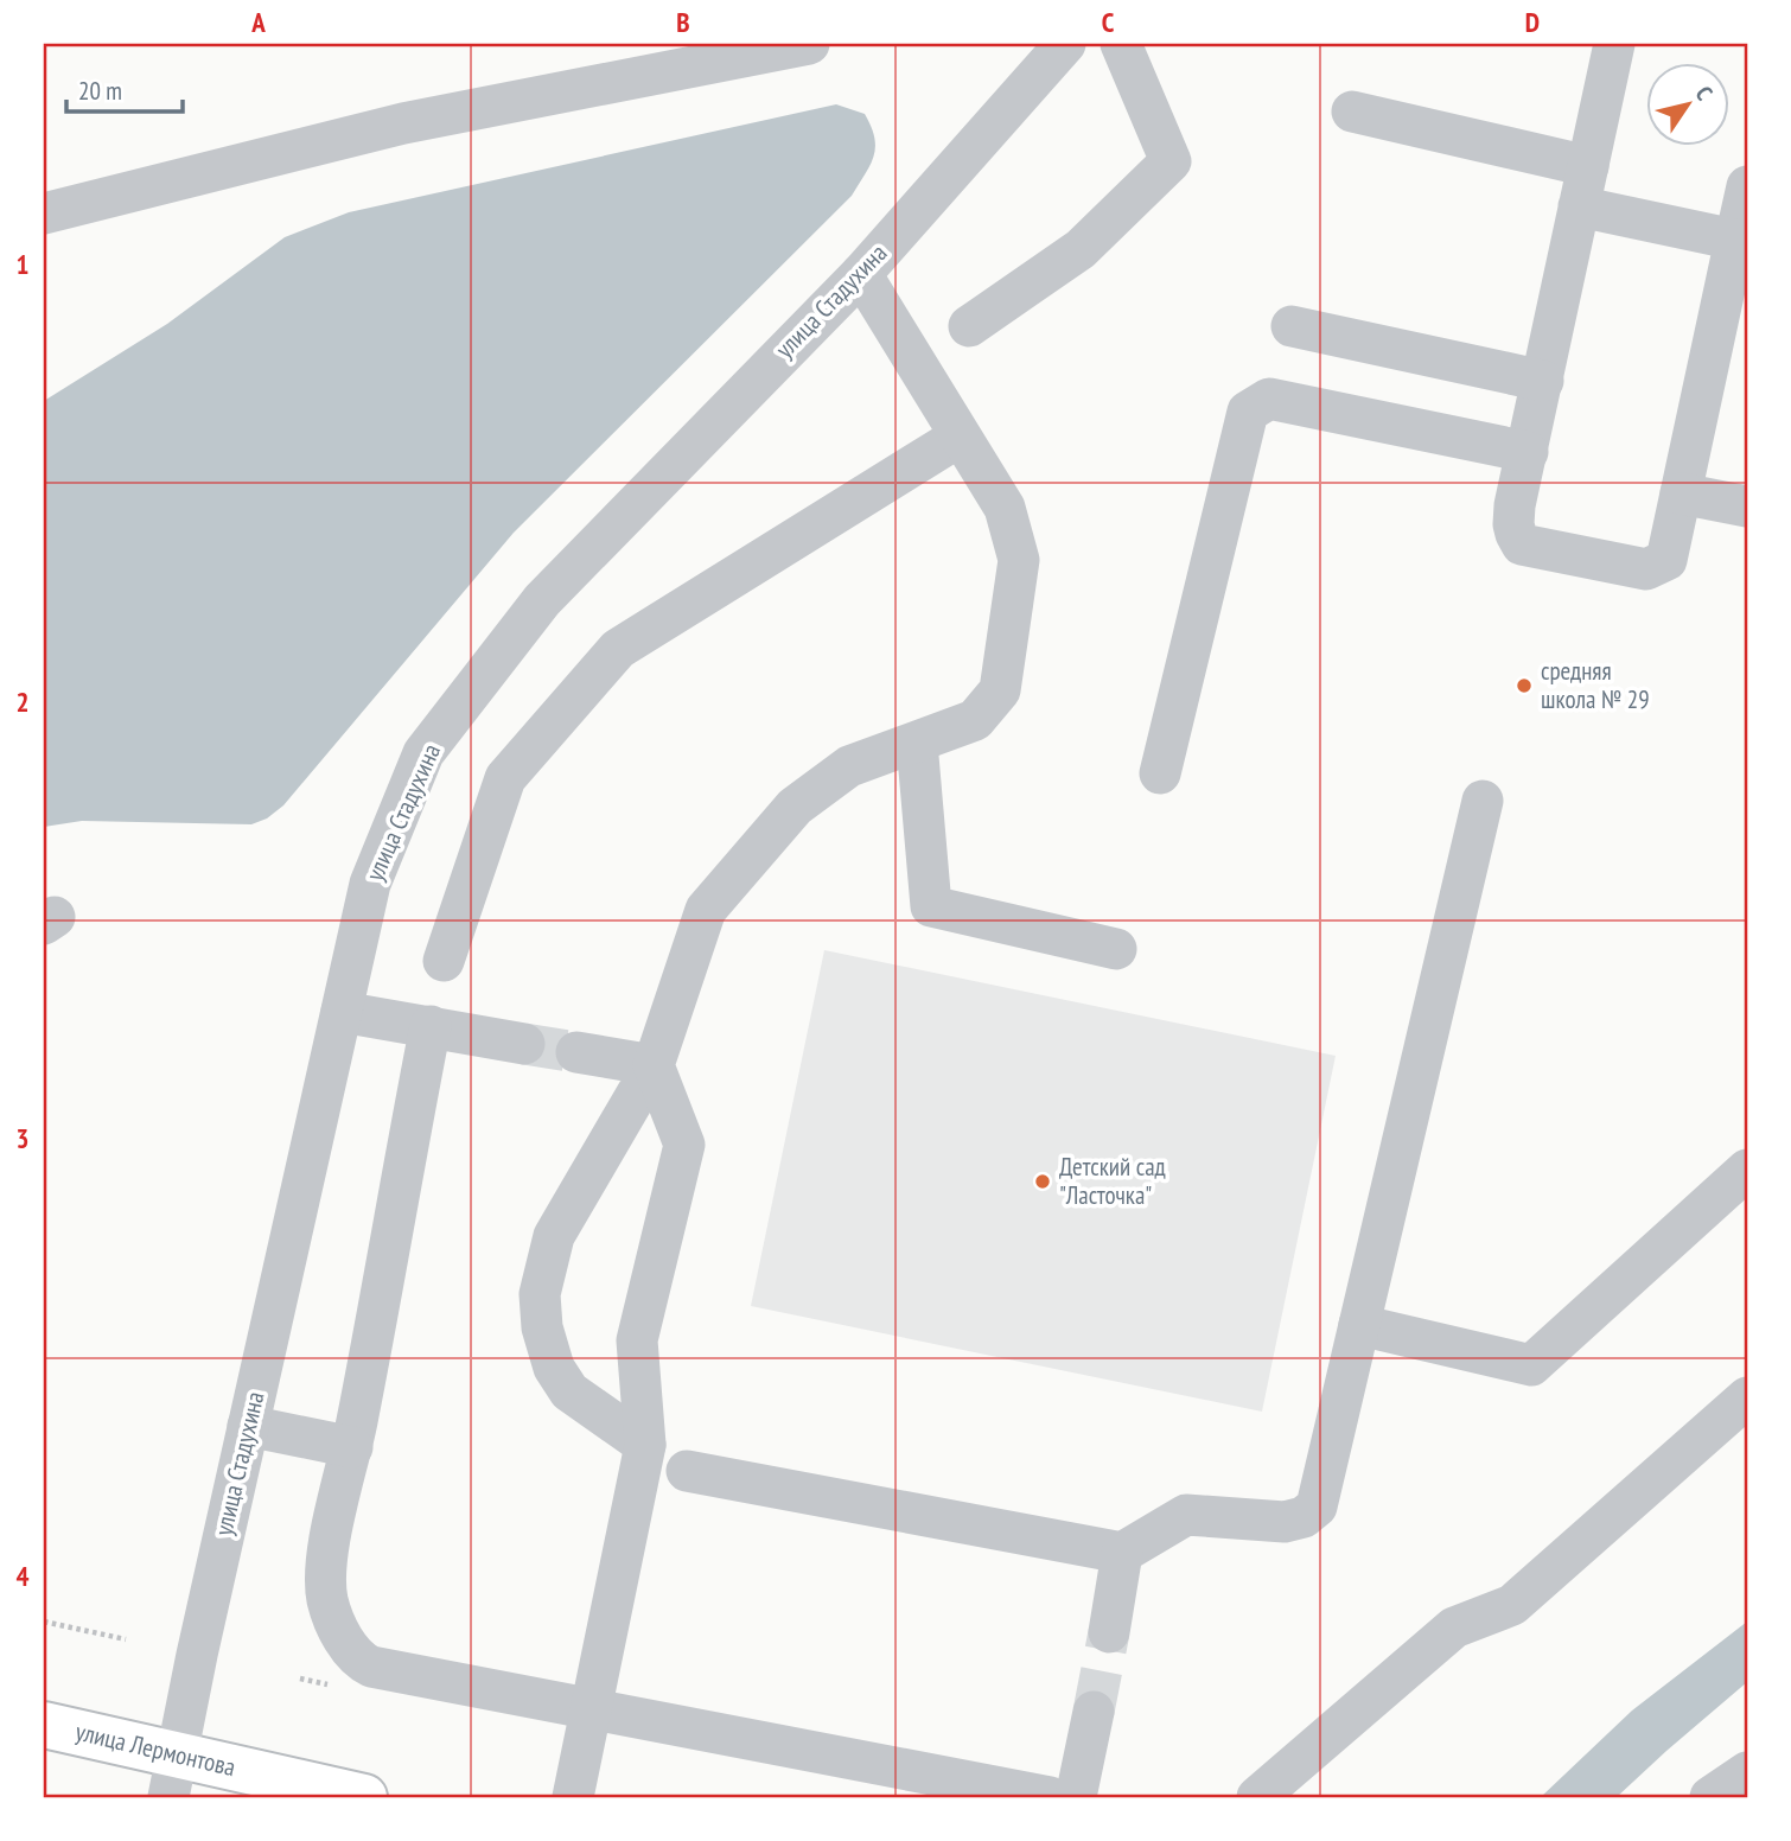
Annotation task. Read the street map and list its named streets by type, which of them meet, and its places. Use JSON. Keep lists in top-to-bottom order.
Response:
{
  "streets": {
    "main road": ["улица Лермонтова"],
    "street": ["улица Стадухина"]
  },
  "crossings": [
    ["улица Стадухина", "улица Лермонтова"]
  ],
  "places": ["средняя школа № 29", "Детский сад \"Ласточка\""],
  "scale_bar": "20 m",
  "north": "top right",
  "grid": {
    "columns": [
      "A",
      "B",
      "C",
      "D"
    ],
    "rows": [
      "1",
      "2",
      "3",
      "4"
    ]
  }
}
